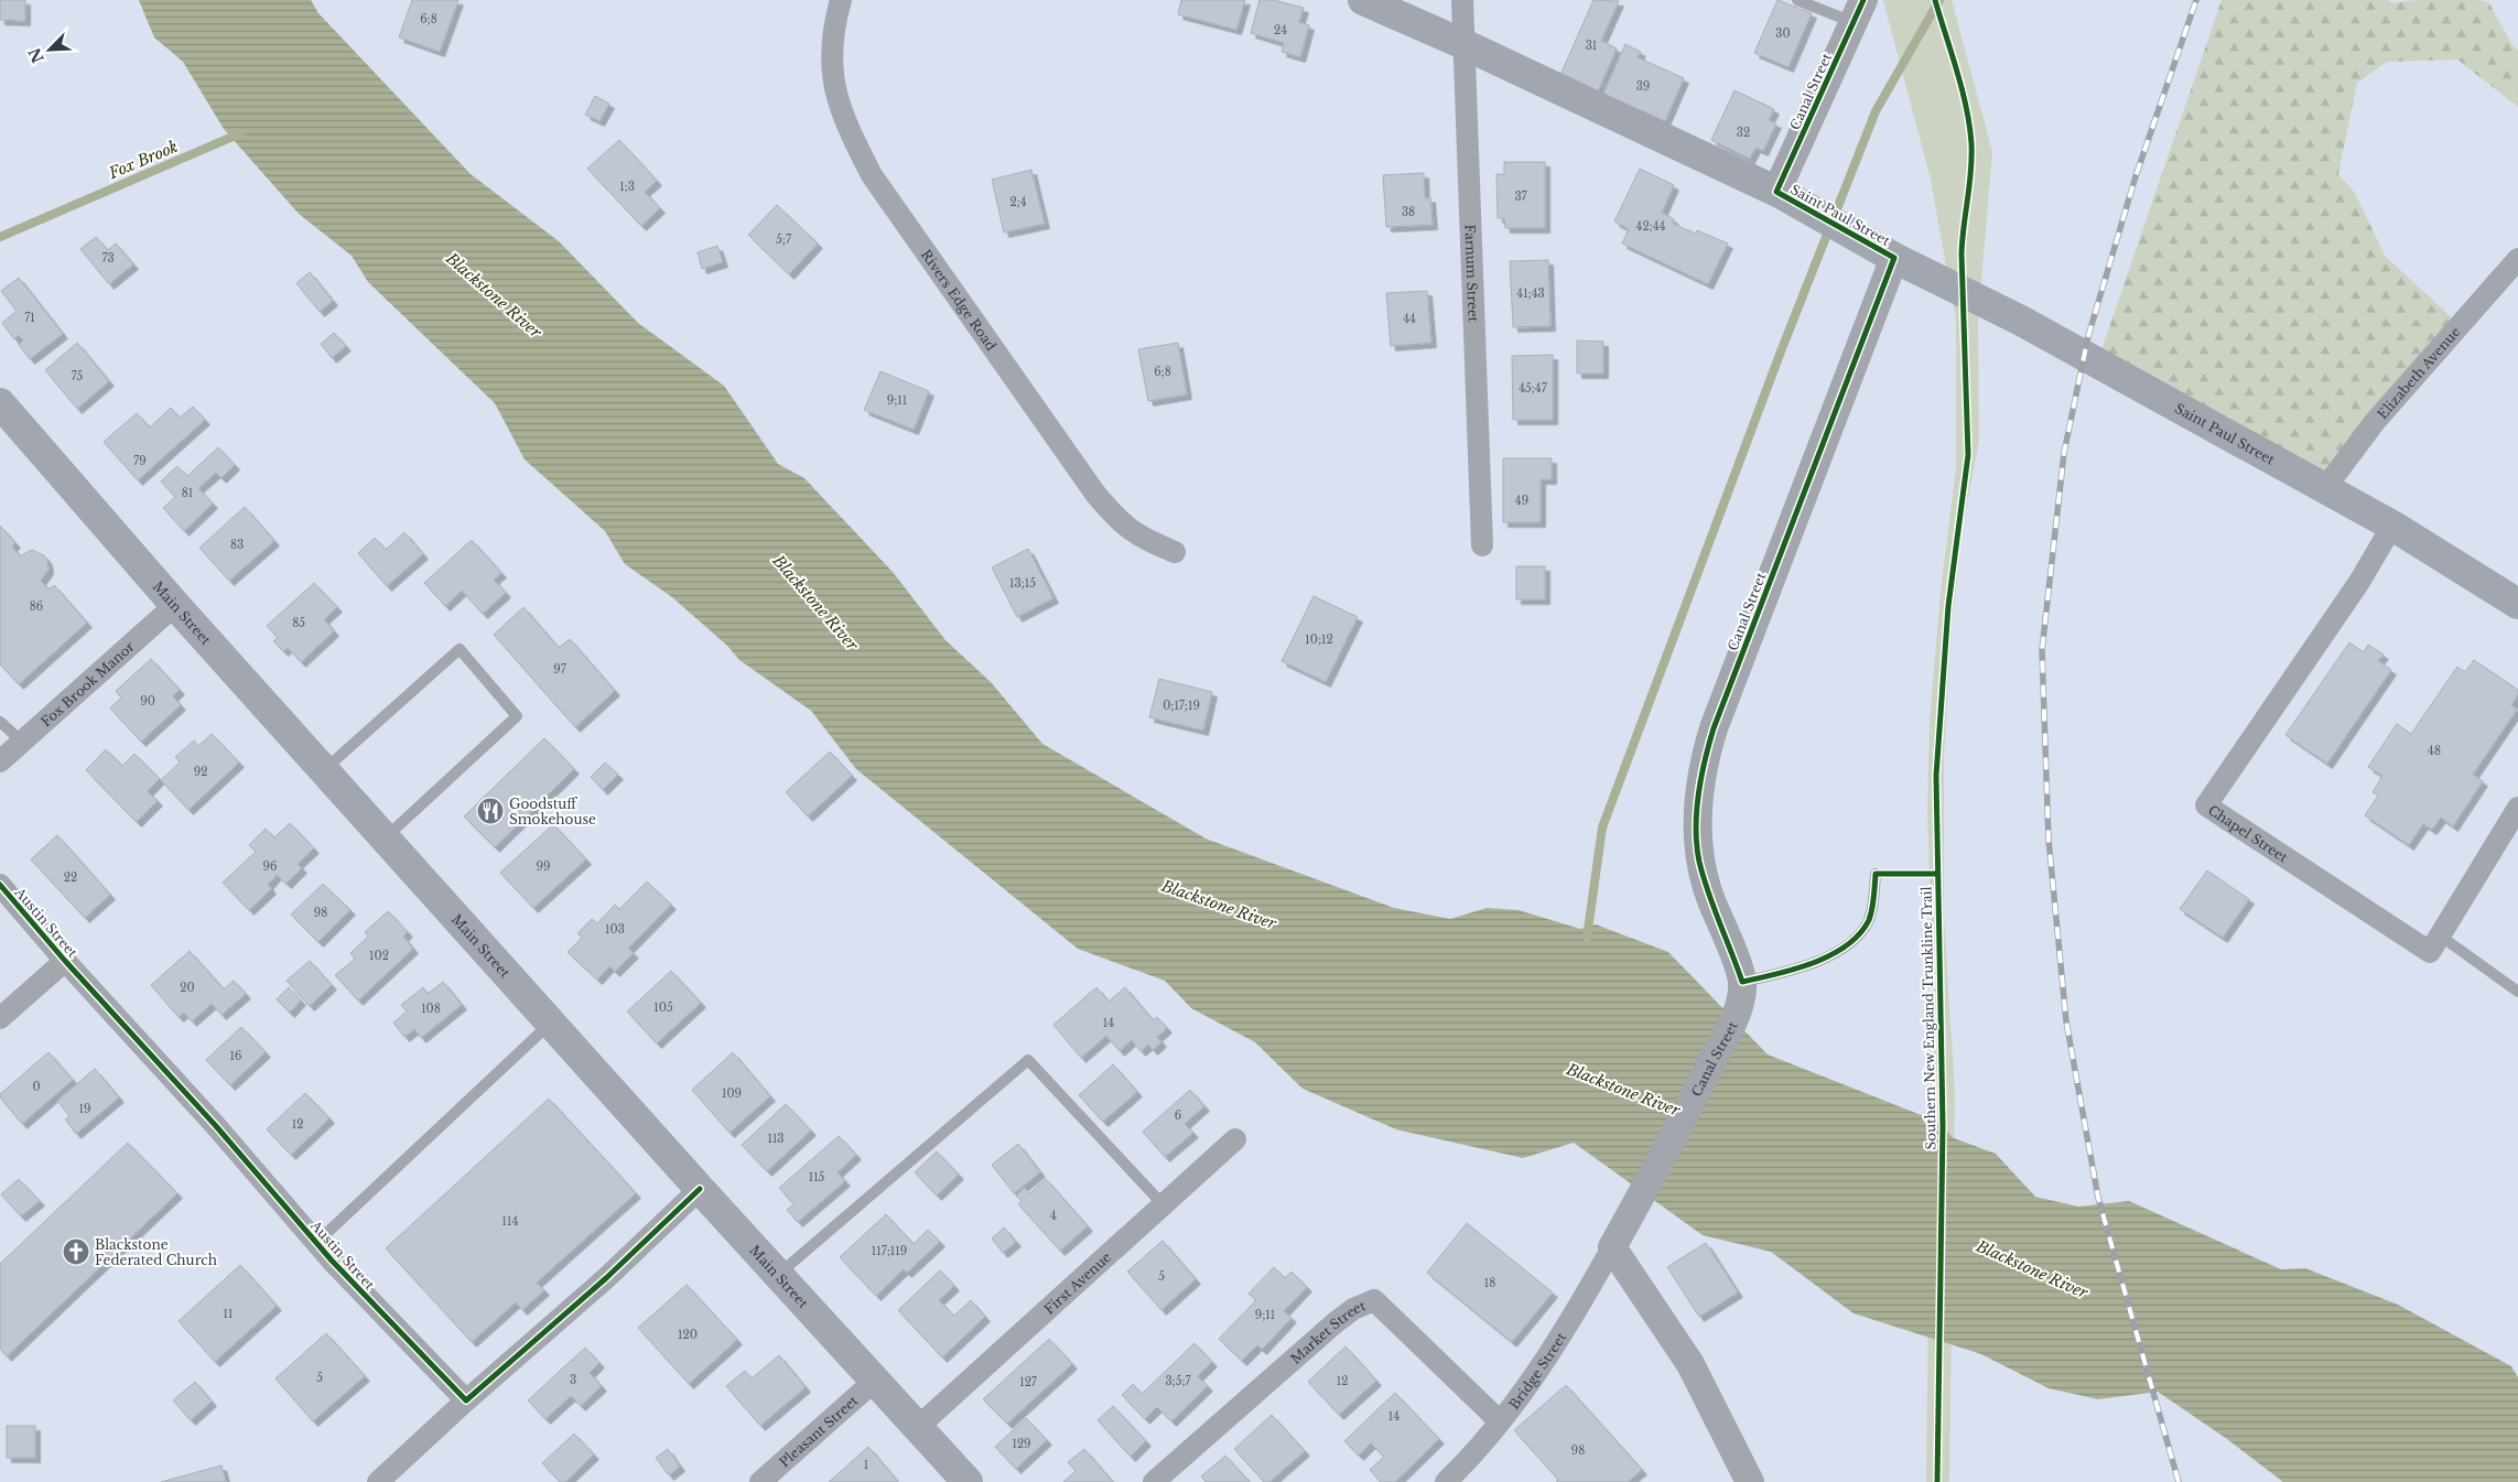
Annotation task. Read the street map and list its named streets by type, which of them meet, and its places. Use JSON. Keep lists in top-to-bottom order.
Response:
{
  "streets": {
    "main road": ["Saint Paul Street", "Main Street"],
    "street": [
      "Canal Street",
      "Farnum Street",
      "Rivers Edge Road",
      "Elizabeth Avenue",
      "Fox Brook Manor",
      "Chapel Street",
      "Austin Street",
      "First Avenue",
      "Market Street",
      "Bridge Street",
      "Pleasant Street"
    ],
    "cycle path": ["Southern New England Trunkline Trail"]
  },
  "crossings": [
    ["Canal Street", "Saint Paul Street"],
    ["Canal Street", "Bridge Street"],
    ["Saint Paul Street", "Farnum Street"],
    ["Saint Paul Street", "Elizabeth Avenue"],
    ["Saint Paul Street", "Chapel Street"],
    ["Main Street", "Fox Brook Manor"],
    ["Main Street", "First Avenue"],
    ["Main Street", "Pleasant Street"],
    ["Market Street", "Bridge Street"]
  ],
  "water": ["Fox Brook", "Blackstone River"],
  "places": {
    "restaurant": ["Goodstuff Smokehouse"],
    "church": ["Blackstone Federated Church"]
  },
  "house_numbers": [
    "6;8",
    "24",
    "30",
    "31",
    "39",
    "32",
    "1;3",
    "37",
    "2;4",
    "38",
    "42;44",
    "5;7",
    "73",
    "41;43",
    "71",
    "44",
    "6;8",
    "75",
    "45;47",
    "9;11",
    "79",
    "81",
    "49",
    "83",
    "13;15",
    "86",
    "85",
    "10;12",
    "97",
    "90",
    "0;17;19",
    "48",
    "92",
    "96",
    "99",
    "22",
    "98",
    "103",
    "102",
    "20",
    "105",
    "108",
    "14",
    "16",
    "0",
    "109",
    "19",
    "6",
    "12",
    "113",
    "115",
    "4",
    "114",
    "117;119",
    "5",
    "18",
    "11",
    "9;11",
    "120",
    "5",
    "3",
    "3;5;7",
    "12",
    "127",
    "14",
    "129",
    "98",
    "1"
  ],
  "north": "bottom left"
}
